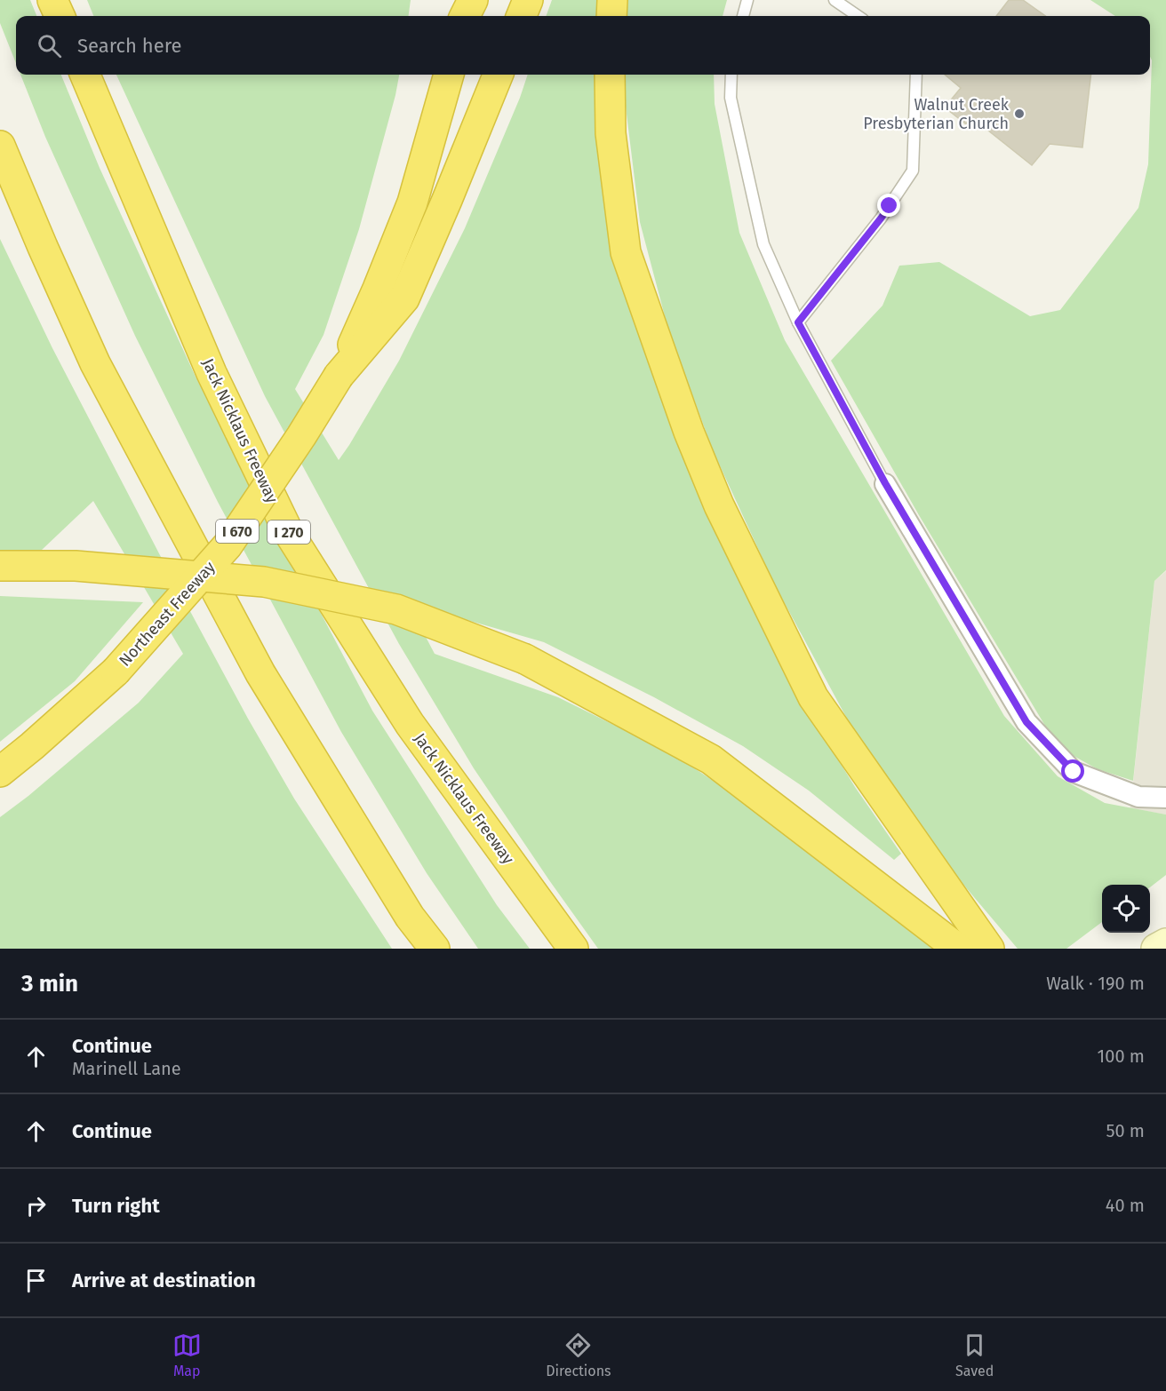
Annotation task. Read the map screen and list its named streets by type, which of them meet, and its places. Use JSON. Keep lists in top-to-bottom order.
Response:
{
  "streets": {
    "highway": [
      "Jack Nicklaus Freeway",
      "I 670",
      "I 270",
      "Northeast Freeway"
    ]
  },
  "places": ["Walnut Creek Presbyterian Church"],
  "page": {
    "search": "Search here",
    "heading": ["3 min", "Walk · 190 m"],
    "list": [
      ["Continue", "Marinell Lane", "100 m"],
      ["Continue", "50 m"],
      ["Turn right", "40 m"],
      "Arrive at destination"
    ],
    "nav": ["Map", "Directions", "Saved"]
  }
}
